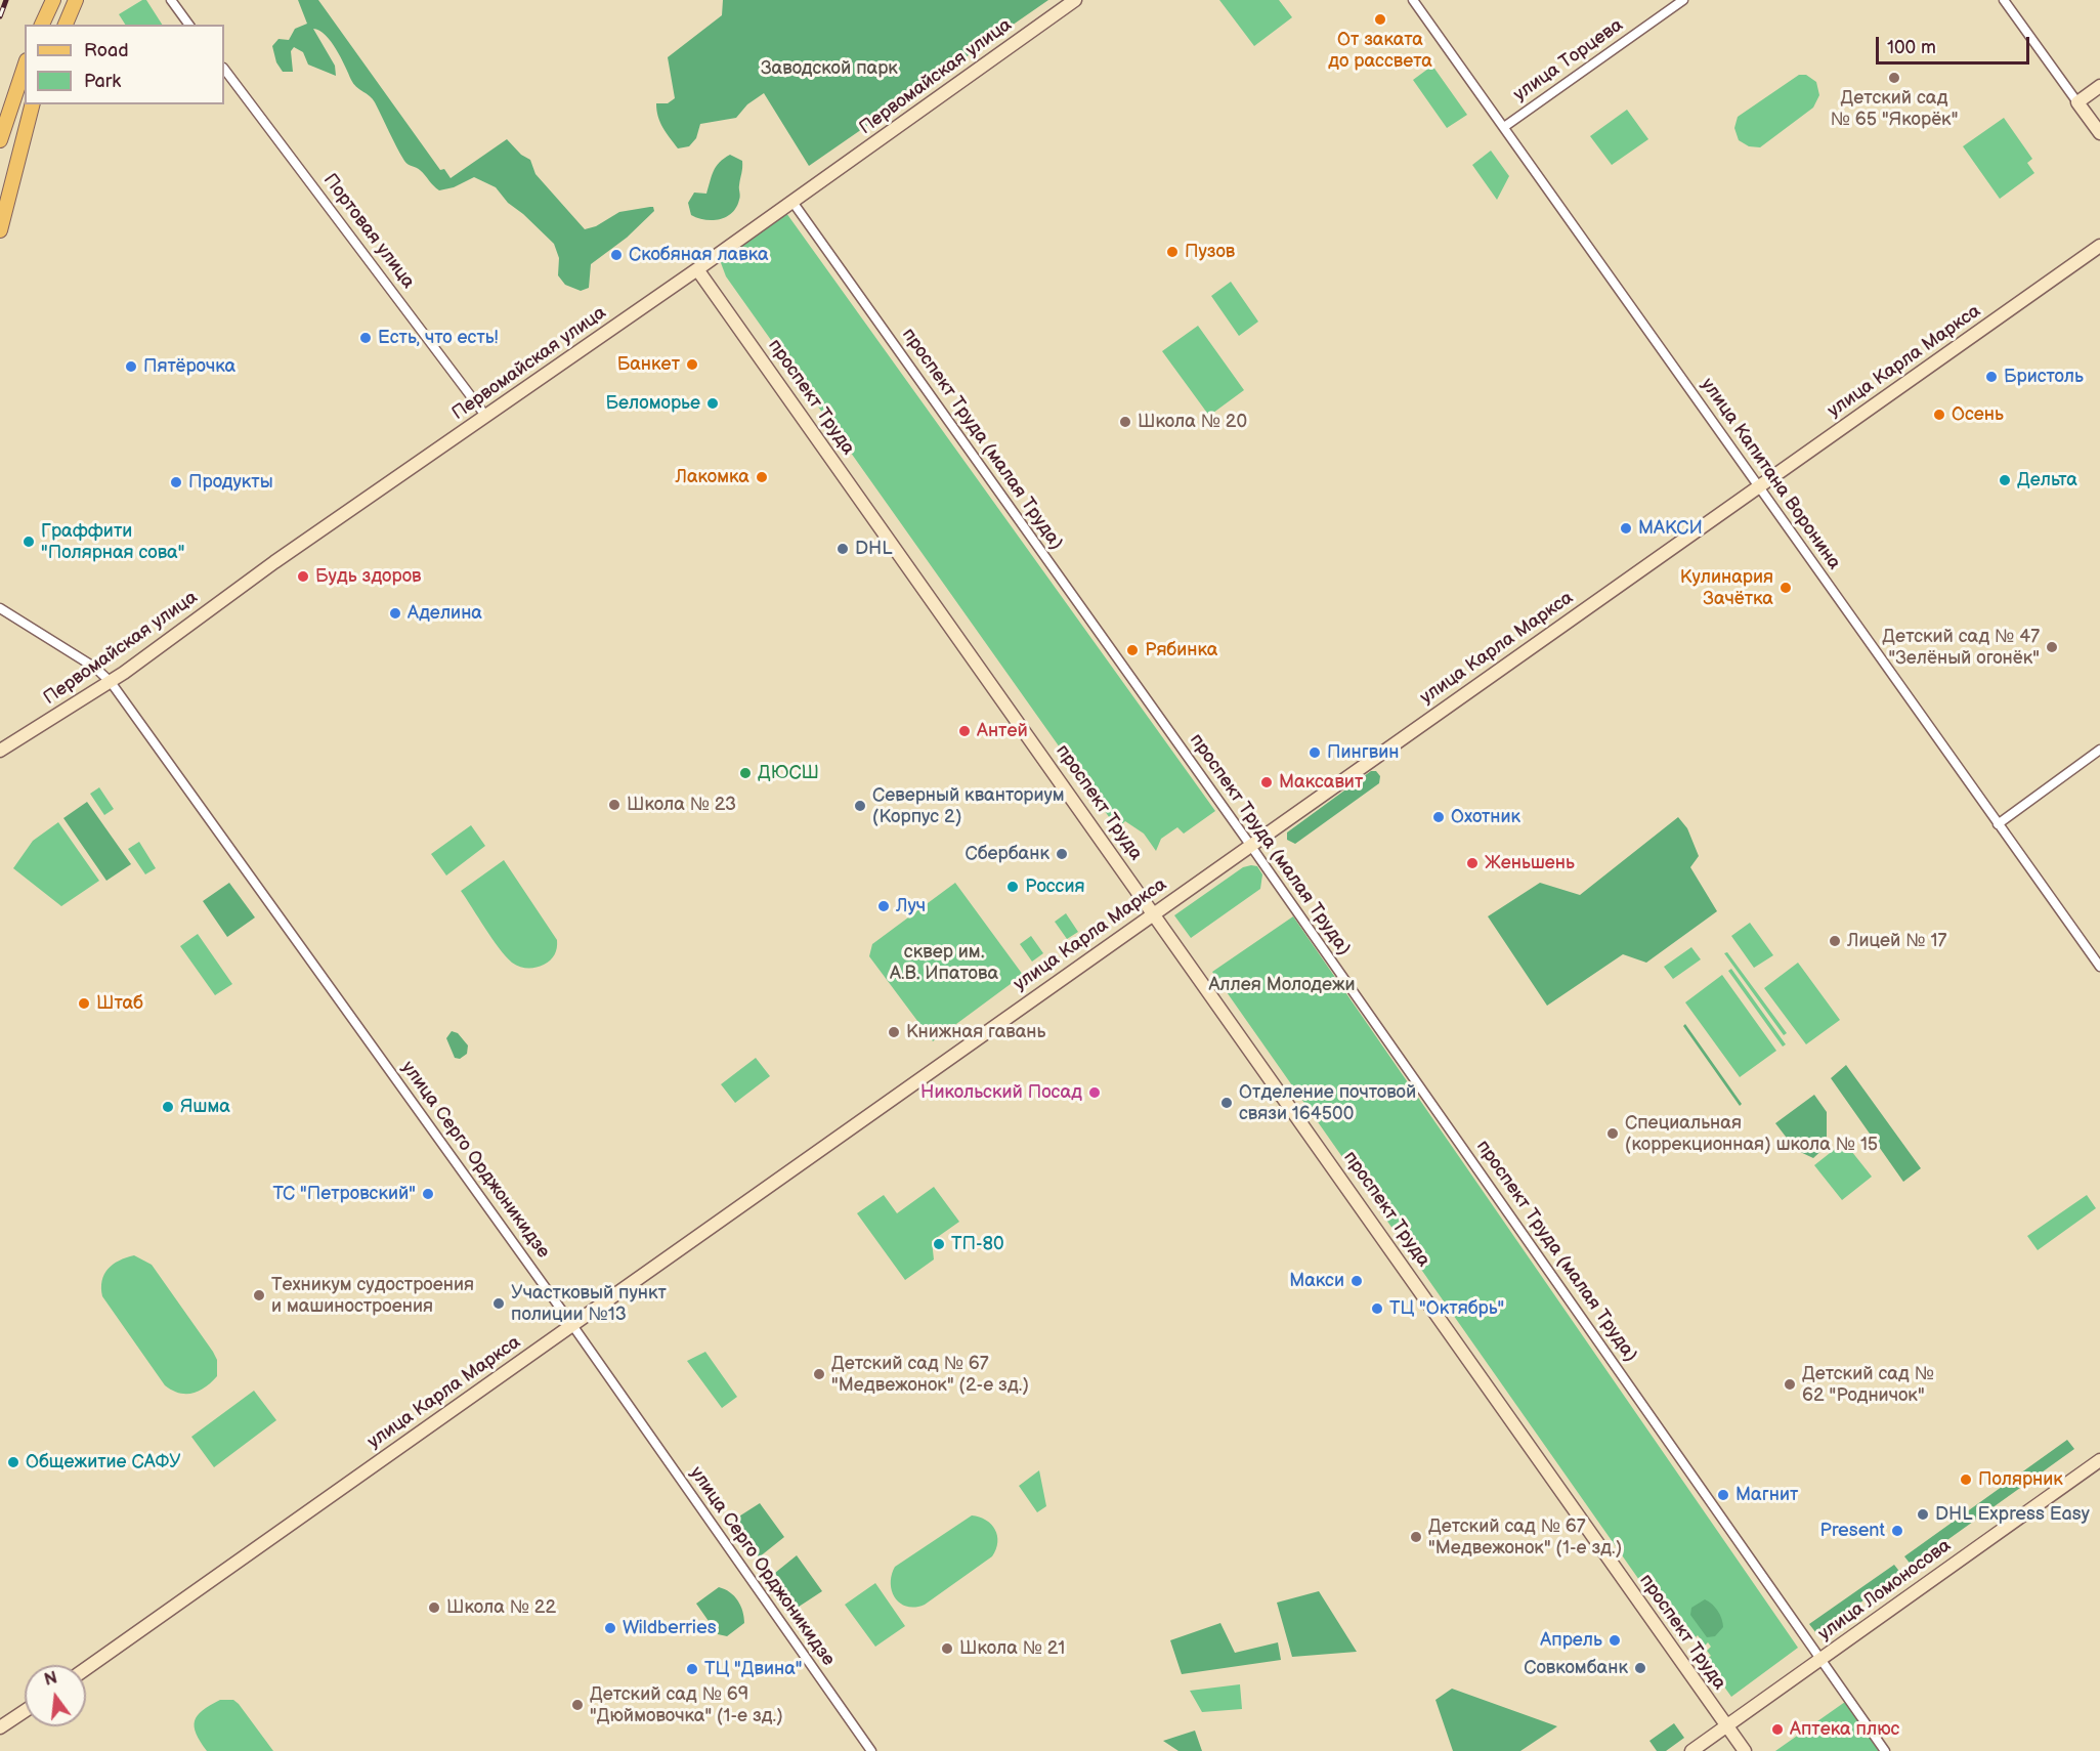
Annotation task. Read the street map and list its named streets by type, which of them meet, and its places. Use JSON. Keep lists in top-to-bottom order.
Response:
{
  "streets": {
    "street": [
      "улица Торцева",
      "Первомайская улица",
      "Портовая улица",
      "улица Карла Маркса",
      "проспект Труда",
      "проспект Труда (малая Труда)",
      "улица Капитана Воронина",
      "улица Серго Орджоникидзе",
      "улица Ломоносова"
    ]
  },
  "crossings": [
    ["улица Торцева", "улица Капитана Воронина"],
    ["Первомайская улица", "Портовая улица"],
    ["Первомайская улица", "проспект Труда"],
    ["Первомайская улица", "проспект Труда (малая Труда)"],
    ["Первомайская улица", "улица Серго Орджоникидзе"],
    ["улица Карла Маркса", "проспект Труда"],
    ["улица Карла Маркса", "проспект Труда (малая Труда)"],
    ["улица Карла Маркса", "улица Капитана Воронина"],
    ["улица Карла Маркса", "улица Серго Орджоникидзе"],
    ["проспект Труда", "улица Ломоносова"],
    ["проспект Труда (малая Труда)", "улица Ломоносова"]
  ],
  "parks": ["Заводской парк", "сквер им. А.В. Ипатова", "Аллея Молодежи"],
  "places": [
    "От заката до рассвета",
    "Детский сад № 65 \"Якорёк\"",
    "Пузов",
    "Скобяная лавка",
    "Есть, что есть!",
    "Банкет",
    "Пятёрочка",
    "Бристоль",
    "Беломорье",
    "Осень",
    "Школа № 20",
    "Лакомка",
    "Дельта",
    "Продукты",
    "МАКСИ",
    "Граффити \"Полярная сова\"",
    "DHL",
    "Будь здоров",
    "Кулинария Зачётка",
    "Аделина",
    "Детский сад № 47 \"Зелёный огонёк\"",
    "Рябинка",
    "Антей",
    "Пингвин",
    "ДЮСШ",
    "Максавит",
    "Школа № 23",
    "Северный кванториум (Корпус 2)",
    "Охотник",
    "Сбербанк",
    "Женьшень",
    "Россия",
    "Луч",
    "Лицей № 17",
    "Штаб",
    "Книжная гавань",
    "Никольский Посад",
    "Отделение почтовой связи 164500",
    "Яшма",
    "Специальная (коррекционная) школа № 15",
    "ТС \"Петровский\"",
    "ТП-80",
    "Макси",
    "Техникум судостроения и машиностроения",
    "Участковый пункт полиции №13",
    "ТЦ \"Октябрь\"",
    "Детский сад № 67 \"Медвежонок\" (2-е зд.)",
    "Детский сад № 62 \"Родничок\"",
    "Общежитие САФУ",
    "Полярник",
    "Магнит",
    "DHL Express Easy",
    "Present",
    "Детский сад № 67 \"Медвежонок\" (1-е зд.)",
    "Школа № 22",
    "Wildberries",
    "Апрель",
    "Школа № 21",
    "Совкомбанк",
    "ТЦ \"Двина\"",
    "Детский сад № 69 \"Дюймовочка\" (1-е зд.)",
    "Аптека плюс"
  ],
  "legend": ["Road", "Park"],
  "scale_bar": "100 m",
  "north": "top"
}
